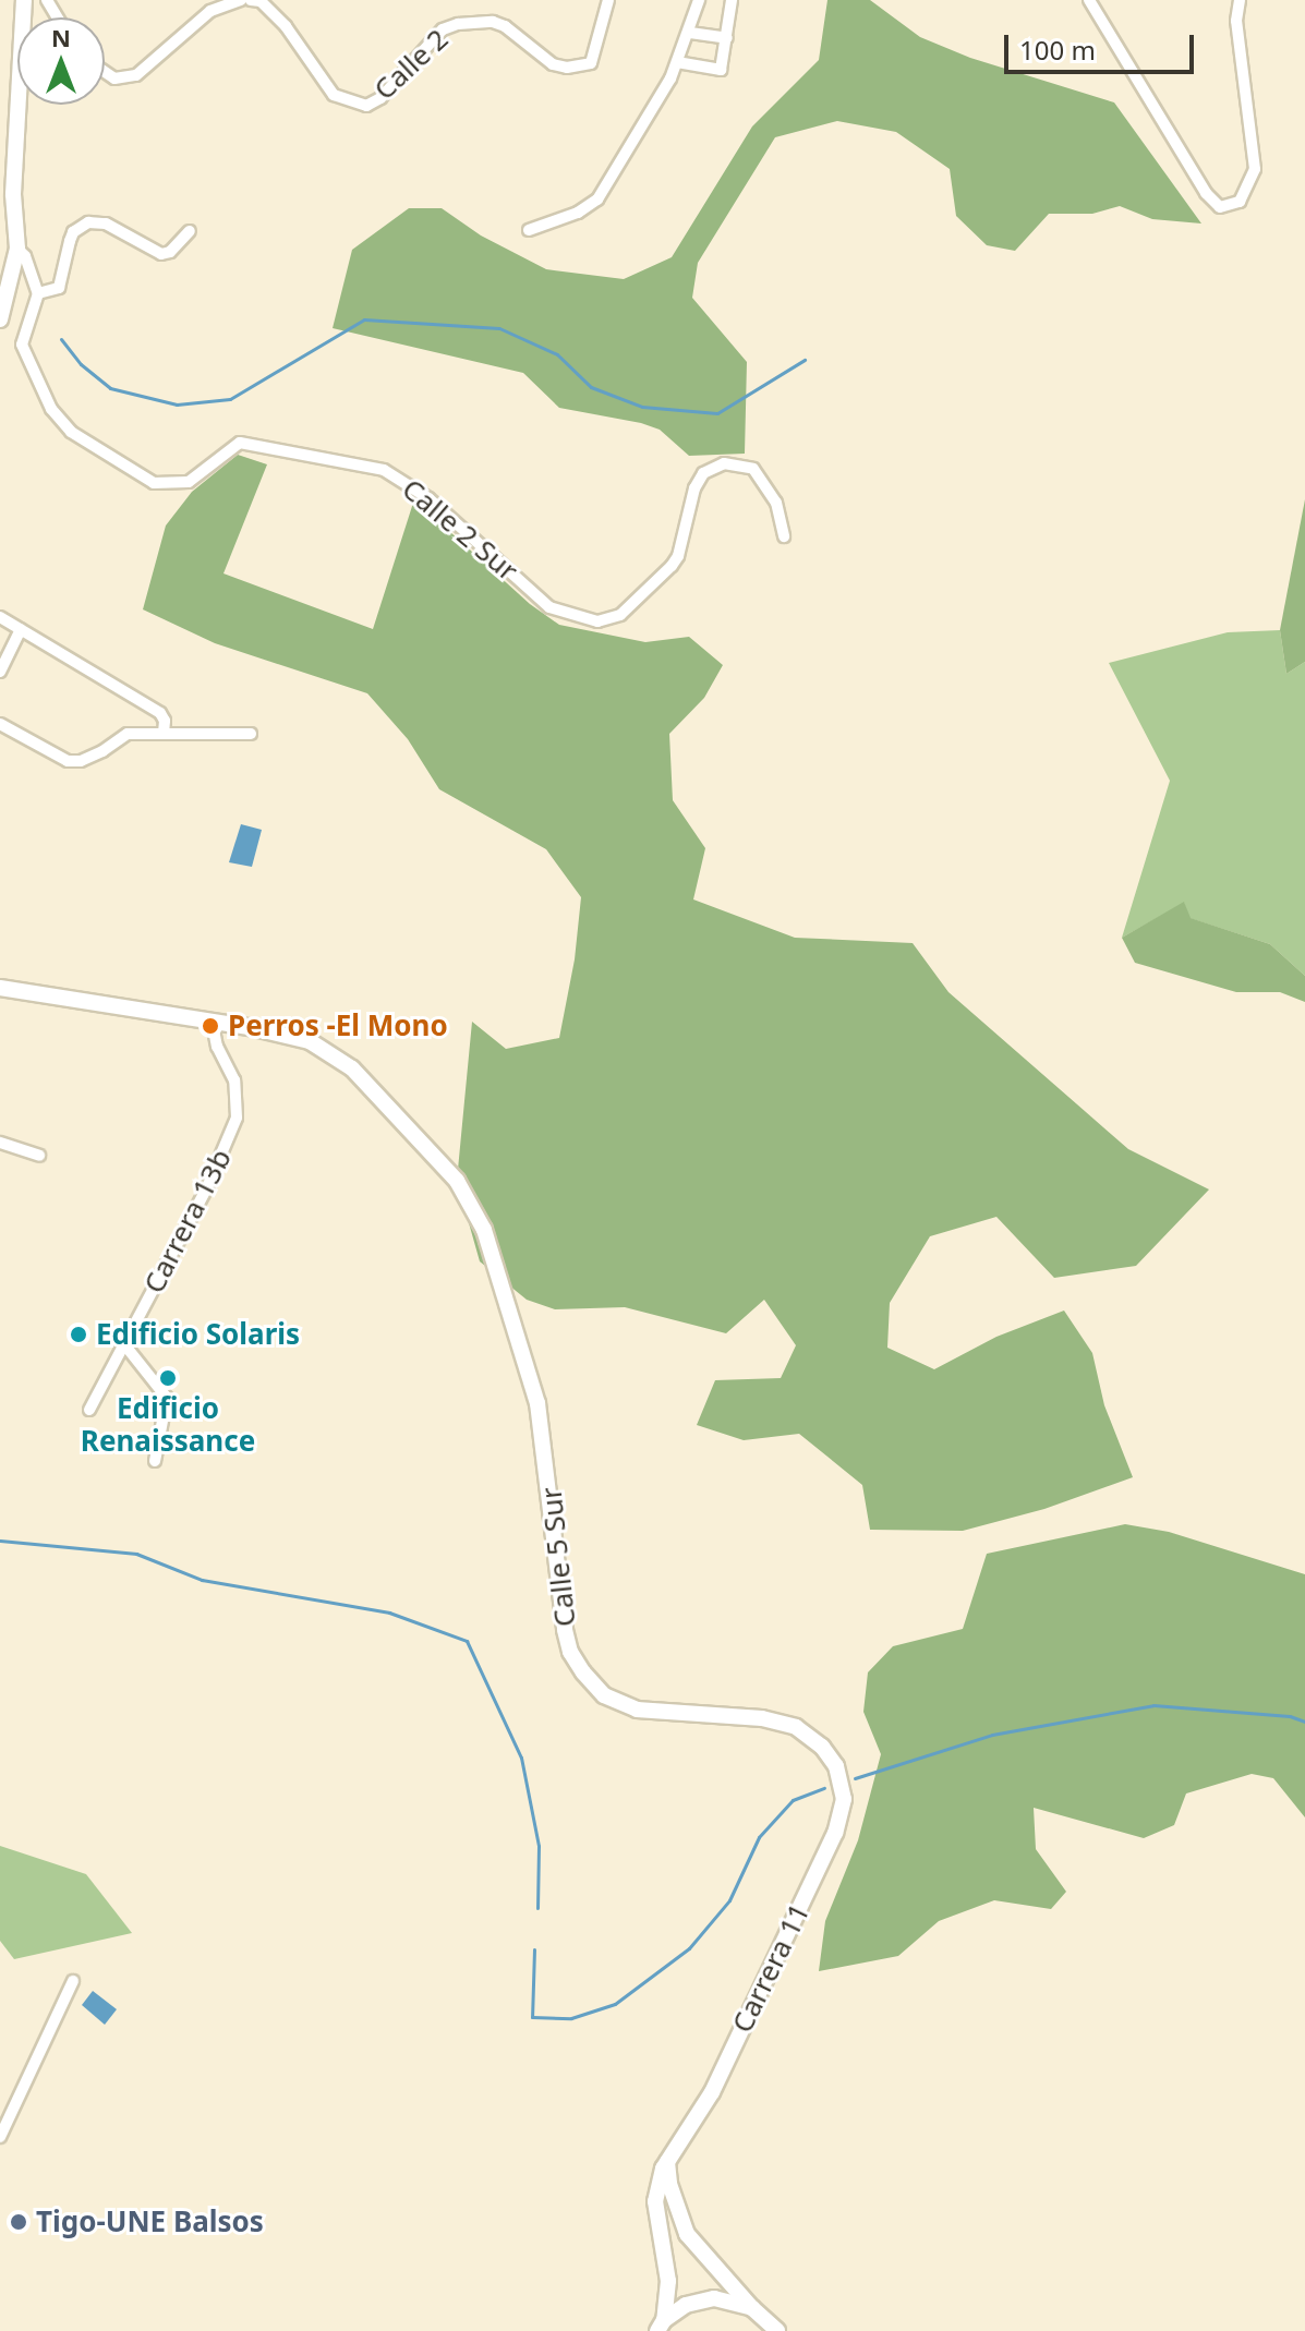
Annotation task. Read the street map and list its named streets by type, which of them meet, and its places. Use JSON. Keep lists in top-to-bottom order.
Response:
{
  "streets": {
    "street": [
      "Calle 2",
      "Calle 2 Sur",
      "Carrera 13b",
      "Calle 5 Sur",
      "Carrera 11"
    ]
  },
  "crossings": [
    ["Carrera 13b", "Calle 5 Sur"],
    ["Calle 5 Sur", "Carrera 11"]
  ],
  "places": [
    "Perros -El Mono",
    "Edificio Solaris",
    "Edificio Renaissance",
    "Tigo-UNE Balsos"
  ],
  "scale_bar": "100 m",
  "north": "top"
}
